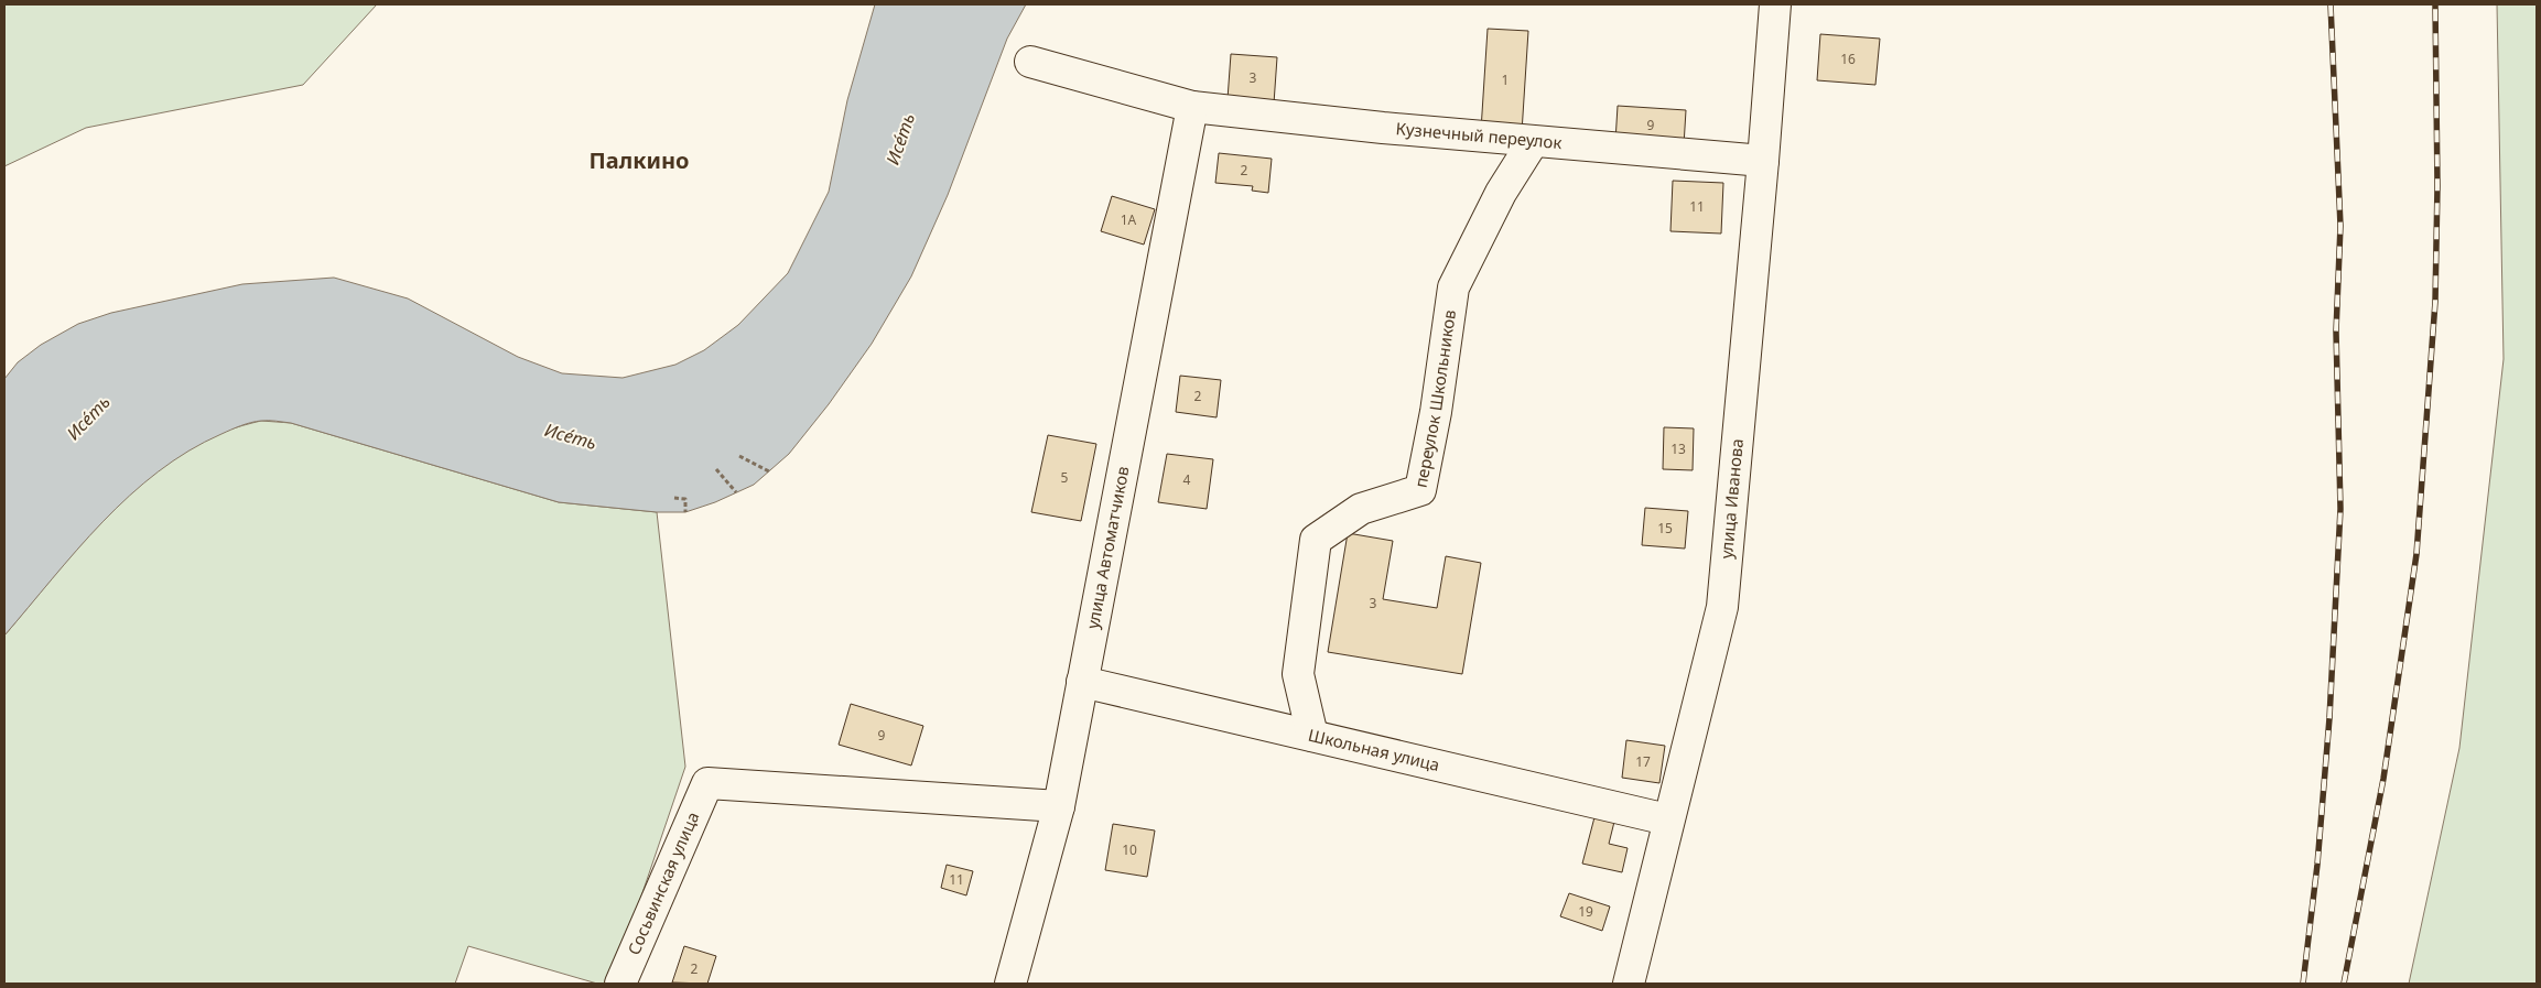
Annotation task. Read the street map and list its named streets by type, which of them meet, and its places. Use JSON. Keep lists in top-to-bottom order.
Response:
{
  "streets": {
    "street": [
      "Кузнечный переулок",
      "переулок Школьников",
      "улица Иванова",
      "улица Автоматчиков",
      "Школьная улица",
      "Сосьвинская улица"
    ]
  },
  "crossings": [
    ["Кузнечный переулок", "переулок Школьников"],
    ["Кузнечный переулок", "улица Иванова"],
    ["Кузнечный переулок", "улица Автоматчиков"],
    ["переулок Школьников", "Школьная улица"],
    ["улица Иванова", "Школьная улица"],
    ["улица Автоматчиков", "Школьная улица"],
    ["улица Автоматчиков", "Сосьвинская улица"]
  ],
  "districts": ["Палкино"],
  "water": ["Исе́ть"],
  "house_numbers": [
    "16",
    "3",
    "1",
    "9",
    "2",
    "11",
    "1А",
    "2",
    "13",
    "5",
    "4",
    "15",
    "3",
    "9",
    "17",
    "10",
    "11",
    "19",
    "2"
  ]
}
